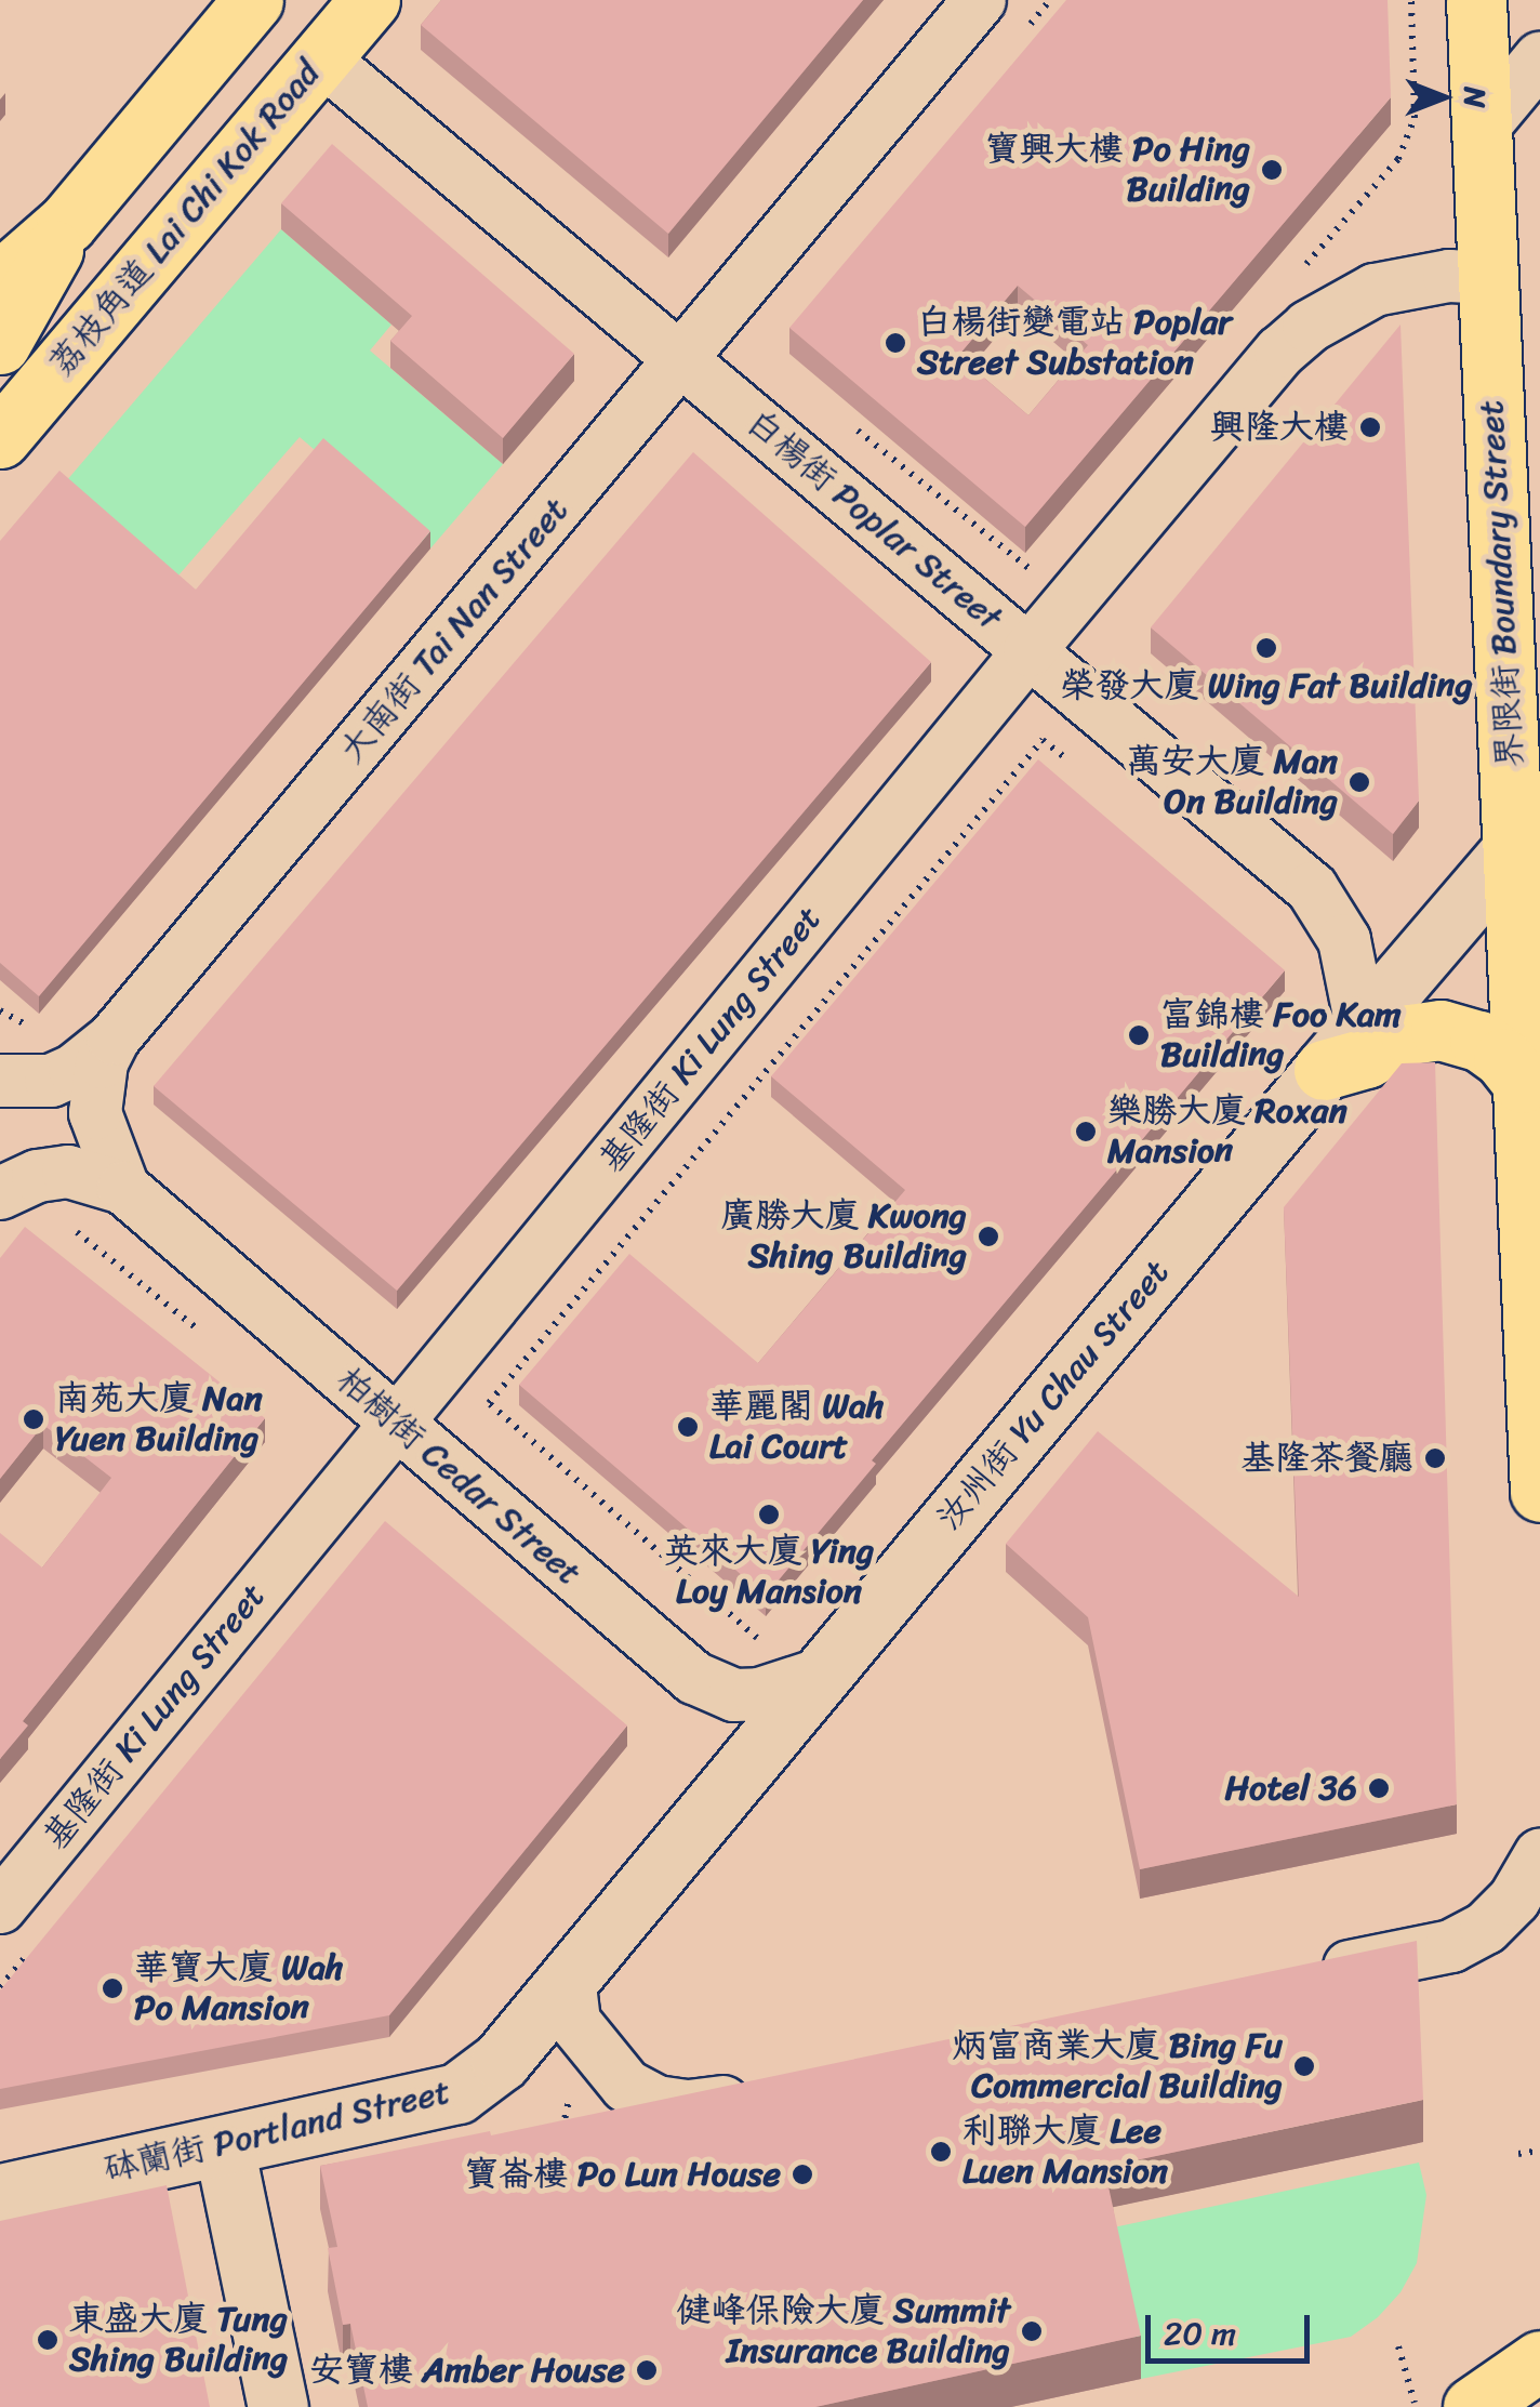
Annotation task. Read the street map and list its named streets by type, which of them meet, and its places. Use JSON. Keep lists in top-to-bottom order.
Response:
{
  "streets": {
    "main road": [
      "荔枝角道 Lai Chi Kok Road",
      "界限街 Boundary Street",
      "汝州街 Yu Chau Street",
      "砵蘭街 Portland Street"
    ],
    "street": [
      "白楊街 Poplar Street",
      "大南街 Tai Nan Street",
      "基隆街 Ki Lung Street",
      "柏樹街 Cedar Street"
    ]
  },
  "crossings": [
    ["荔枝角道 Lai Chi Kok Road", "白楊街 Poplar Street"],
    ["白楊街 Poplar Street", "大南街 Tai Nan Street"],
    ["白楊街 Poplar Street", "基隆街 Ki Lung Street"],
    ["白楊街 Poplar Street", "汝州街 Yu Chau Street"],
    ["界限街 Boundary Street", "基隆街 Ki Lung Street"],
    ["界限街 Boundary Street", "汝州街 Yu Chau Street"],
    ["大南街 Tai Nan Street", "柏樹街 Cedar Street"],
    ["基隆街 Ki Lung Street", "柏樹街 Cedar Street"],
    ["汝州街 Yu Chau Street", "柏樹街 Cedar Street"],
    ["汝州街 Yu Chau Street", "砵蘭街 Portland Street"]
  ],
  "places": [
    "寶興大樓 Po Hing Building",
    "白楊街變電站 Poplar Street Substation",
    "興隆大樓",
    "榮發大廈 Wing Fat Building",
    "萬安大廈 Man On Building",
    "富錦樓 Foo Kam Building",
    "樂勝大廈 Roxan Mansion",
    "廣勝大廈 Kwong Shing Building",
    "南苑大廈 Nan Yuen Building",
    "華麗閣 Wah Lai Court",
    "基隆茶餐廳",
    "英來大廈 Ying Loy Mansion",
    "Hotel 36",
    "華寶大廈 Wah Po Mansion",
    "炳富商業大廈 Bing Fu Commercial Building",
    "利聯大廈 Lee Luen Mansion",
    "寶崙樓 Po Lun House",
    "健峰保險大廈 Summit Insurance Building",
    "東盛大廈 Tung Shing Building",
    "安寶樓 Amber House"
  ],
  "scale_bar": "20 m",
  "north": "right"
}
